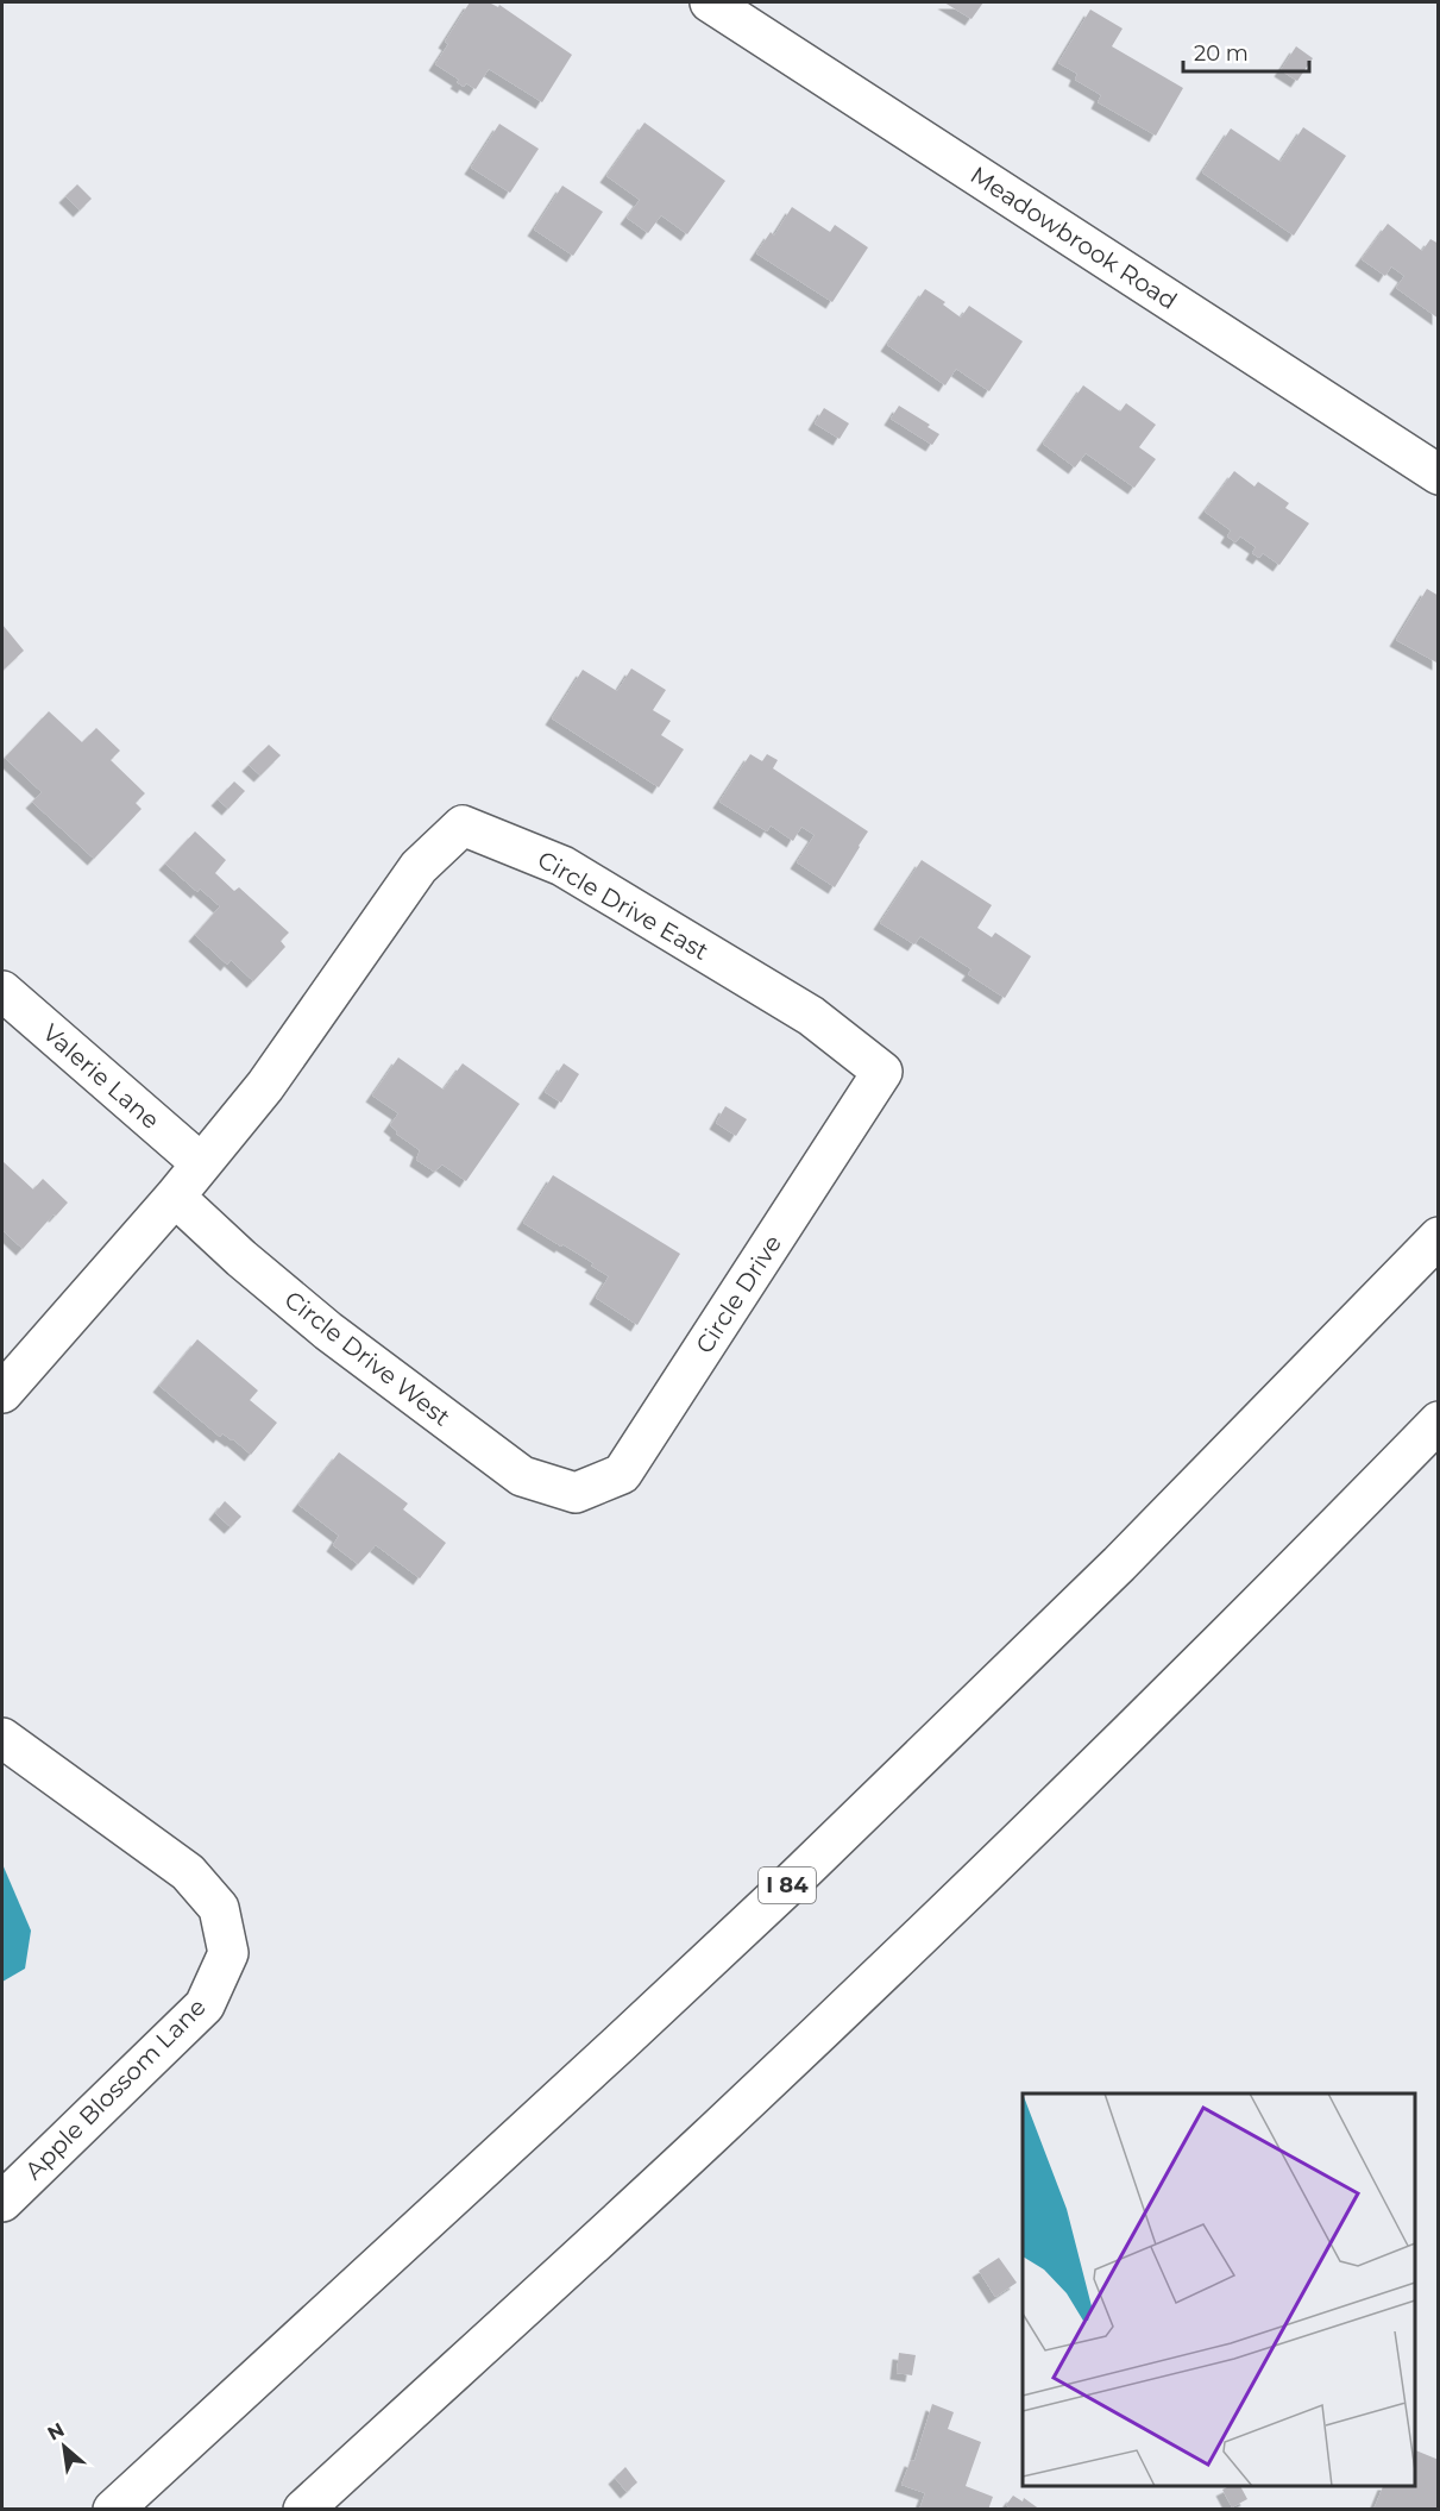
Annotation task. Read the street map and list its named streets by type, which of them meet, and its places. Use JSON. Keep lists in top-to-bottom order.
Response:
{
  "streets": {
    "main road": [
      "Meadowbrook Road",
      "Circle Drive East",
      "Valerie Lane",
      "Circle Drive",
      "Circle Drive West",
      "I 84",
      "Apple Blossom Lane"
    ]
  },
  "crossings": [
    ["Circle Drive East", "Valerie Lane"],
    ["Circle Drive East", "Circle Drive"],
    ["Circle Drive", "Circle Drive West"]
  ],
  "scale_bar": "20 m",
  "north": "top left"
}
